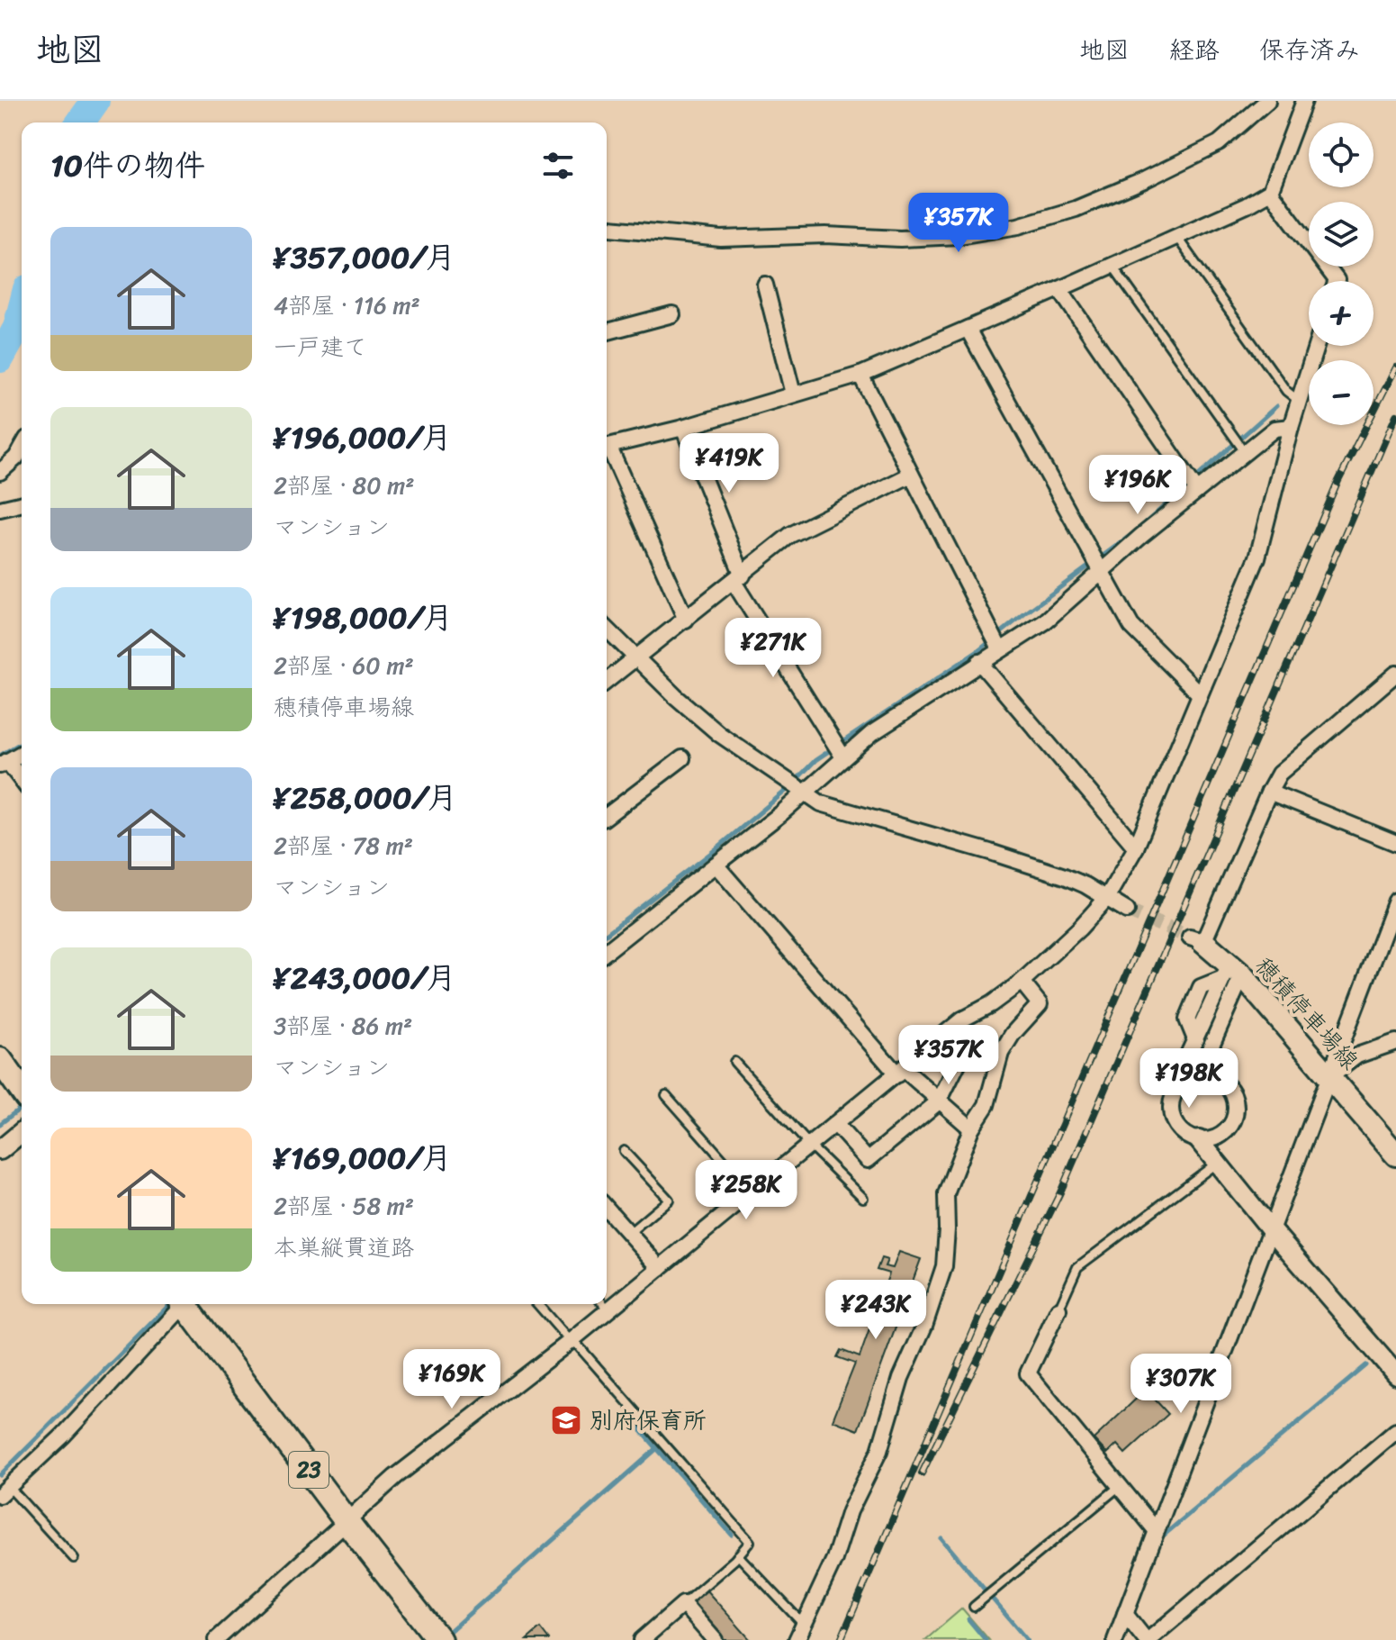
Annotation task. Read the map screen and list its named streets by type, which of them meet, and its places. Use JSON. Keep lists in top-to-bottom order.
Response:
{
  "streets": {
    "main road": ["穂積停車場線", "23"]
  },
  "places": {
    "school or university": ["別府保育所"]
  },
  "page": {
    "header": "地図",
    "nav": ["地図", "経路", "保存済み"],
    "map_buttons": ["+", "−"],
    "heading": "10件の物件",
    "price": [
      "¥357K",
      "¥419K",
      "¥196K",
      "¥271K",
      "¥357K",
      "¥198K",
      "¥258K",
      "¥243K",
      "¥169K",
      "¥307K"
    ],
    "list": [
      {
        "name": "¥357,000/月",
        "note": "4部屋 · 116 m² · 一戸建て"
      },
      {
        "name": "¥196,000/月",
        "note": "2部屋 · 80 m² · マンション"
      },
      {
        "name": "¥198,000/月",
        "note": "2部屋 · 60 m² · 穂積停車場線"
      },
      {
        "name": "¥258,000/月",
        "note": "2部屋 · 78 m² · マンション"
      },
      {
        "name": "¥243,000/月",
        "note": "3部屋 · 86 m² · マンション"
      },
      {
        "name": "¥169,000/月",
        "note": "2部屋 · 58 m² · 本巣縦貫道路"
      }
    ]
  }
}
